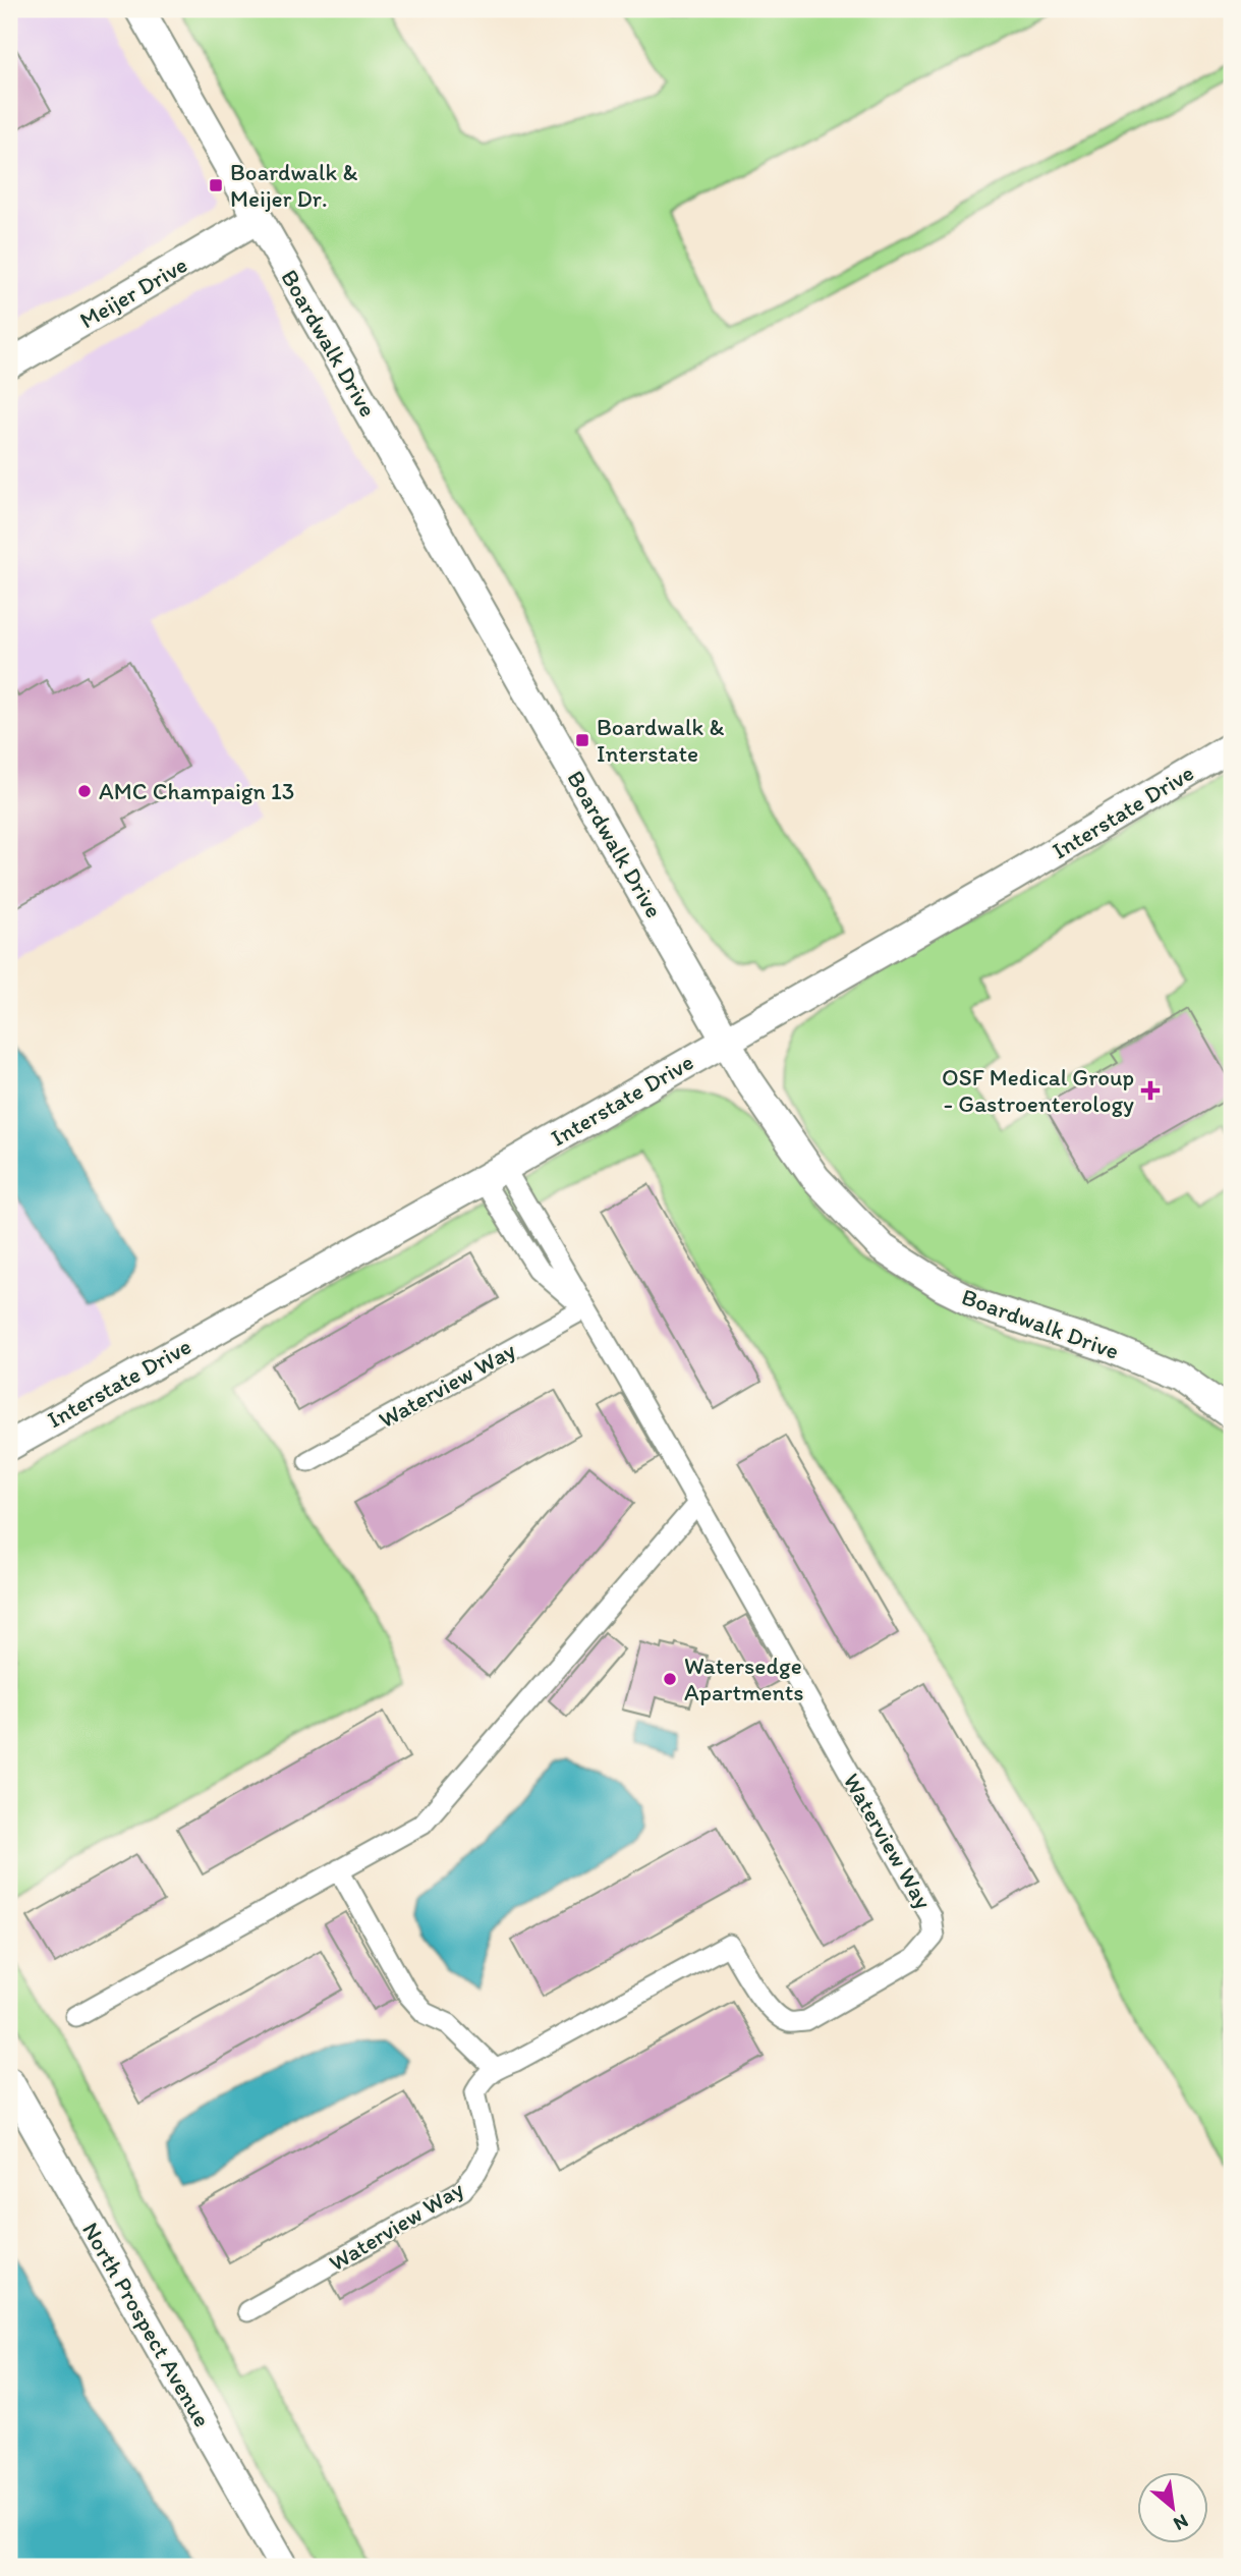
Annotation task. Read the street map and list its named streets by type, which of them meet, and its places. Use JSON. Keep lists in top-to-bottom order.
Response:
{
  "streets": {
    "street": [
      "Meijer Drive",
      "Boardwalk Drive",
      "Interstate Drive",
      "Waterview Way",
      "North Prospect Avenue"
    ]
  },
  "crossings": [
    ["Meijer Drive", "Boardwalk Drive"],
    ["Boardwalk Drive", "Interstate Drive"],
    ["Interstate Drive", "Waterview Way"]
  ],
  "places": {
    "transit": ["Boardwalk & Meijer Dr.", "Boardwalk & Interstate"],
    "other": ["AMC Champaign 13", "Watersedge Apartments"],
    "health": ["OSF Medical Group - Gastroenterology"]
  },
  "north": "bottom right"
}
